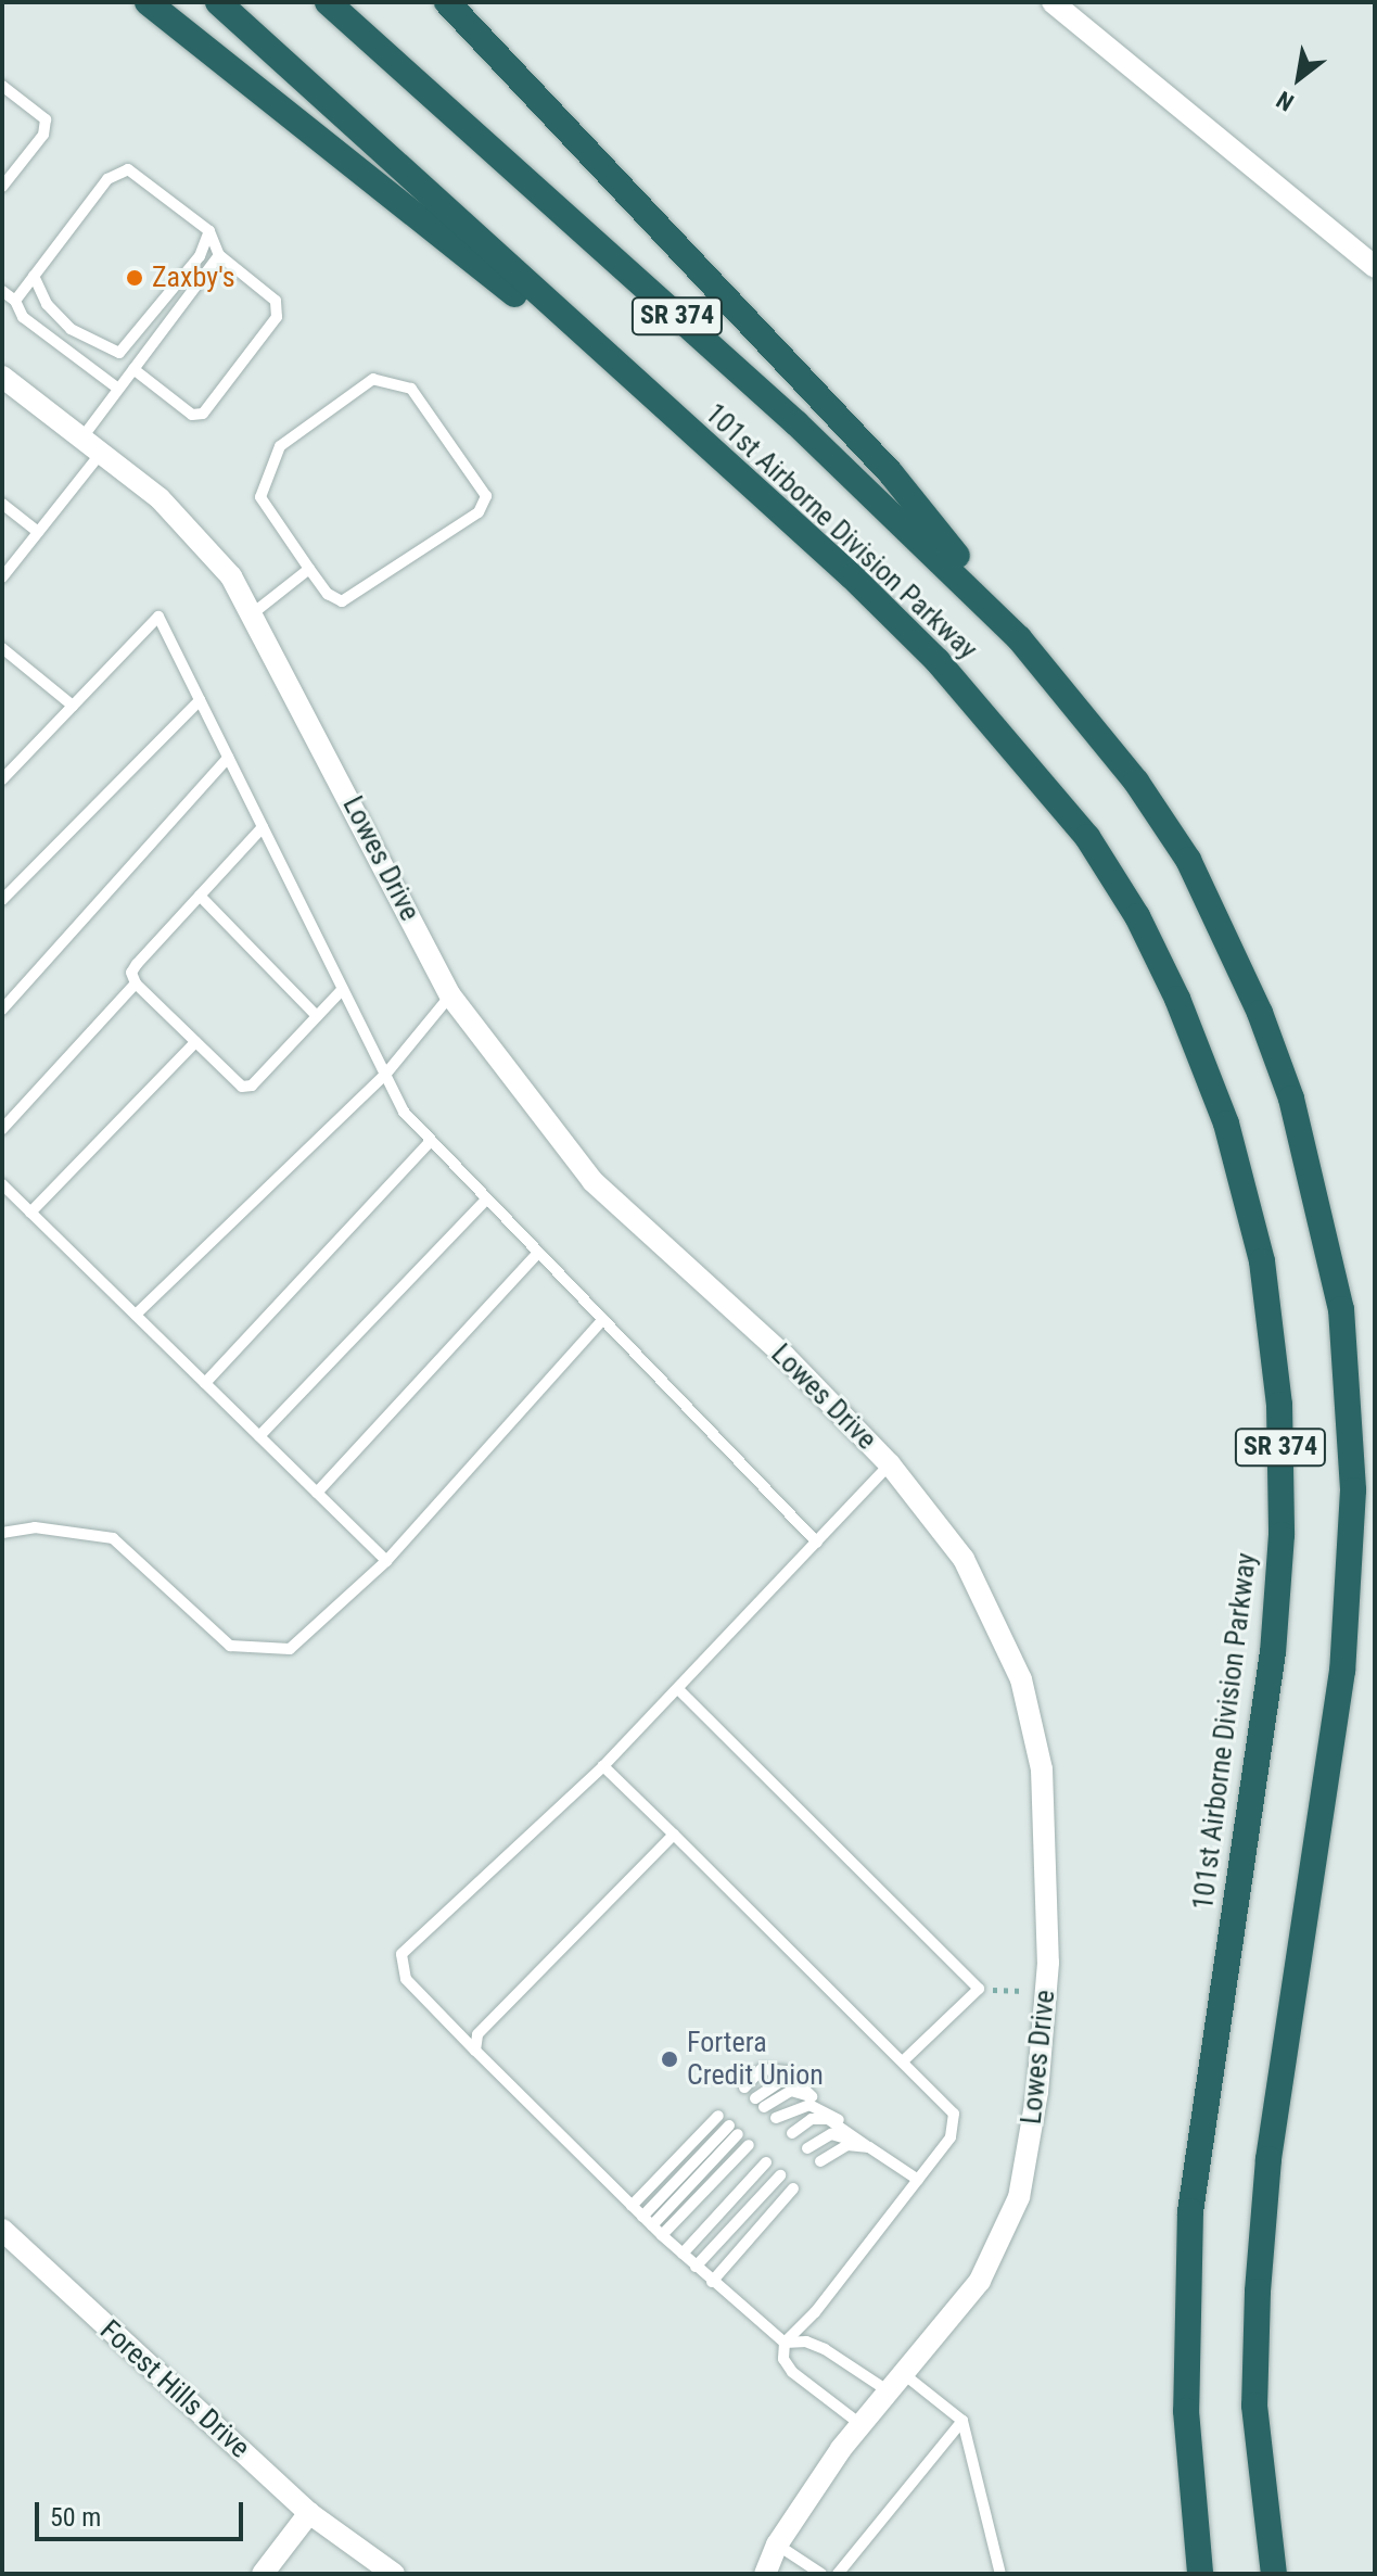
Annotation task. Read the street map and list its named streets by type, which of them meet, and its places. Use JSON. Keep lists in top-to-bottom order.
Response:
{
  "streets": {
    "highway": ["SR 374", "101st Airborne Division Parkway"],
    "street": ["Lowes Drive", "Forest Hills Drive"]
  },
  "places": ["Zaxby's", "Fortera Credit Union"],
  "scale_bar": "50 m",
  "north": "bottom left"
}
